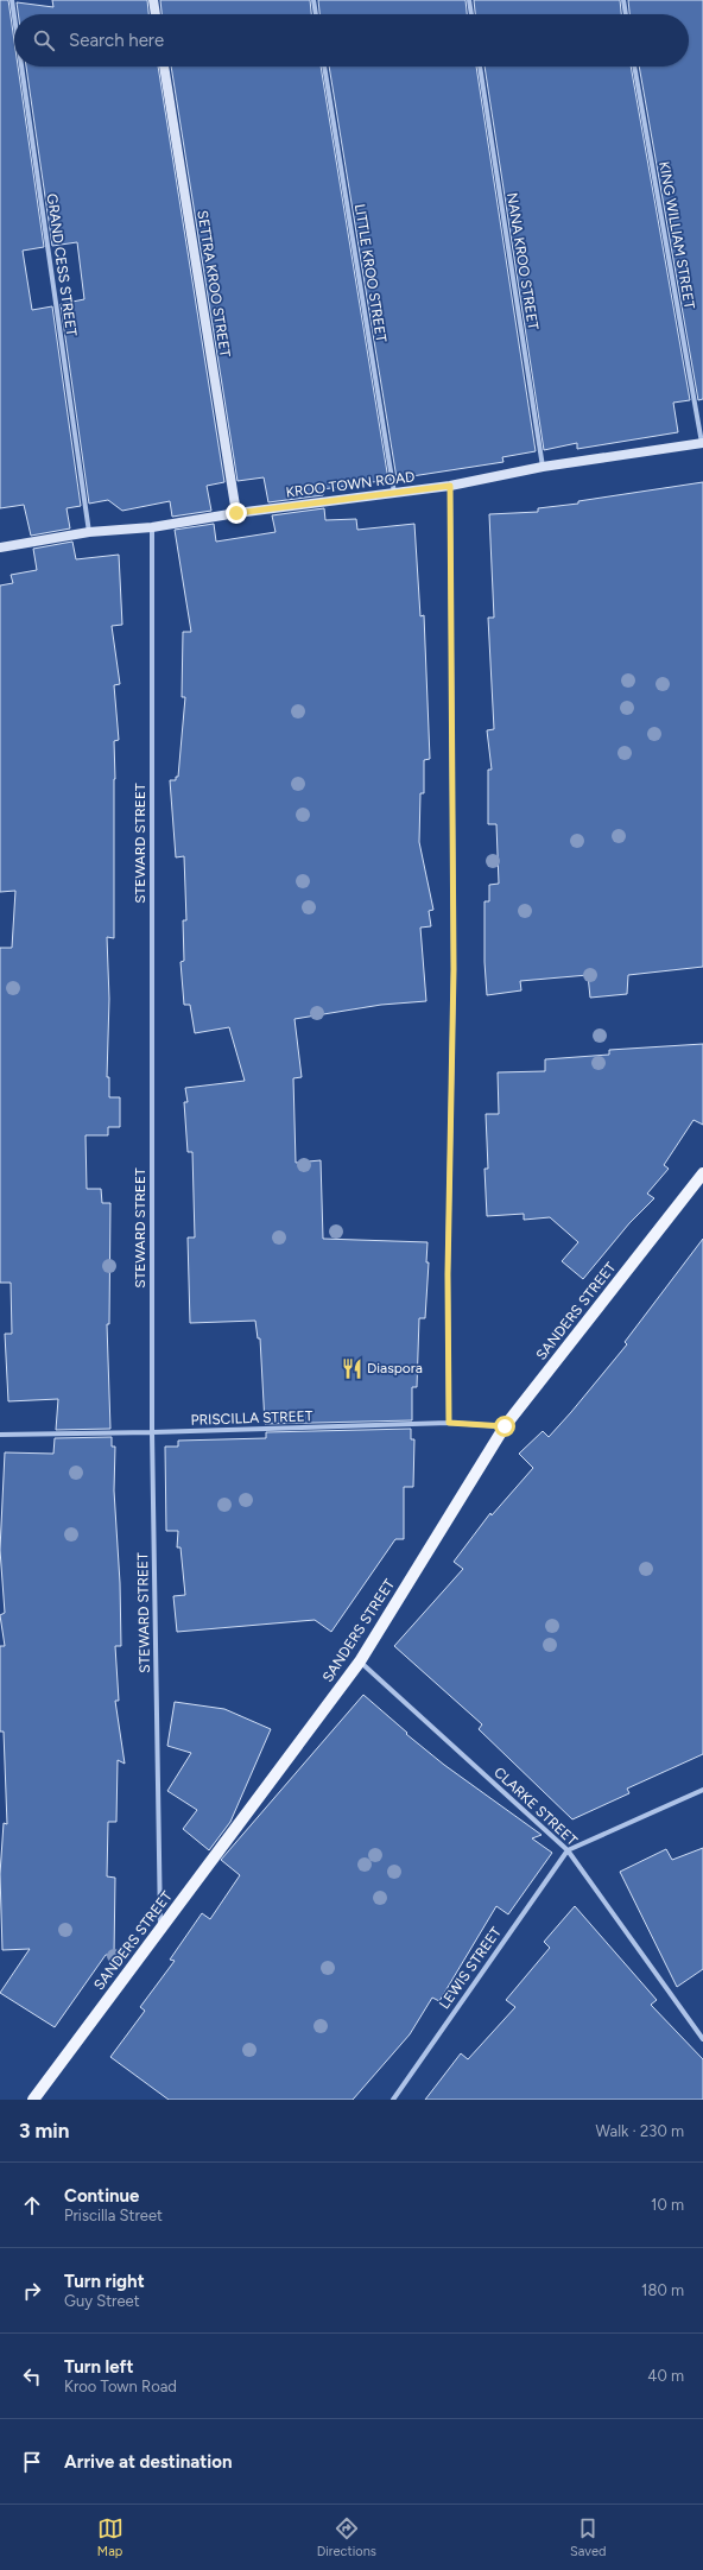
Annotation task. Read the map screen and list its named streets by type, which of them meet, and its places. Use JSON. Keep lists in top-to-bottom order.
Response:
{
  "streets": {
    "main road": ["SETTRA KROO STREET", "KROO TOWN ROAD", "SANDERS STREET"],
    "street": [
      "KING WILLIAM STREET",
      "NANA KROO STREET",
      "GRAND CESS STREET",
      "LITTLE KROO STREET",
      "STEWARD STREET",
      "PRISCILLA STREET",
      "CLARKE STREET",
      "LEWIS STREET"
    ]
  },
  "crossings": [
    ["KING WILLIAM STREET", "KROO TOWN ROAD"],
    ["NANA KROO STREET", "KROO TOWN ROAD"],
    ["GRAND CESS STREET", "KROO TOWN ROAD"],
    ["LITTLE KROO STREET", "KROO TOWN ROAD"],
    ["SETTRA KROO STREET", "KROO TOWN ROAD"],
    ["KROO TOWN ROAD", "STEWARD STREET"],
    ["STEWARD STREET", "SANDERS STREET"],
    ["STEWARD STREET", "PRISCILLA STREET"],
    ["SANDERS STREET", "PRISCILLA STREET"],
    ["SANDERS STREET", "CLARKE STREET"],
    ["CLARKE STREET", "LEWIS STREET"]
  ],
  "places": {
    "restaurant": ["Diaspora"]
  },
  "page": {
    "search": "Search here",
    "heading": ["3 min", "Walk · 230 m"],
    "list": [
      ["Continue", "Priscilla Street", "10 m"],
      ["Turn right", "Guy Street", "180 m"],
      ["Turn left", "Kroo Town Road", "40 m"],
      "Arrive at destination"
    ],
    "nav": ["Map", "Directions", "Saved"]
  }
}
